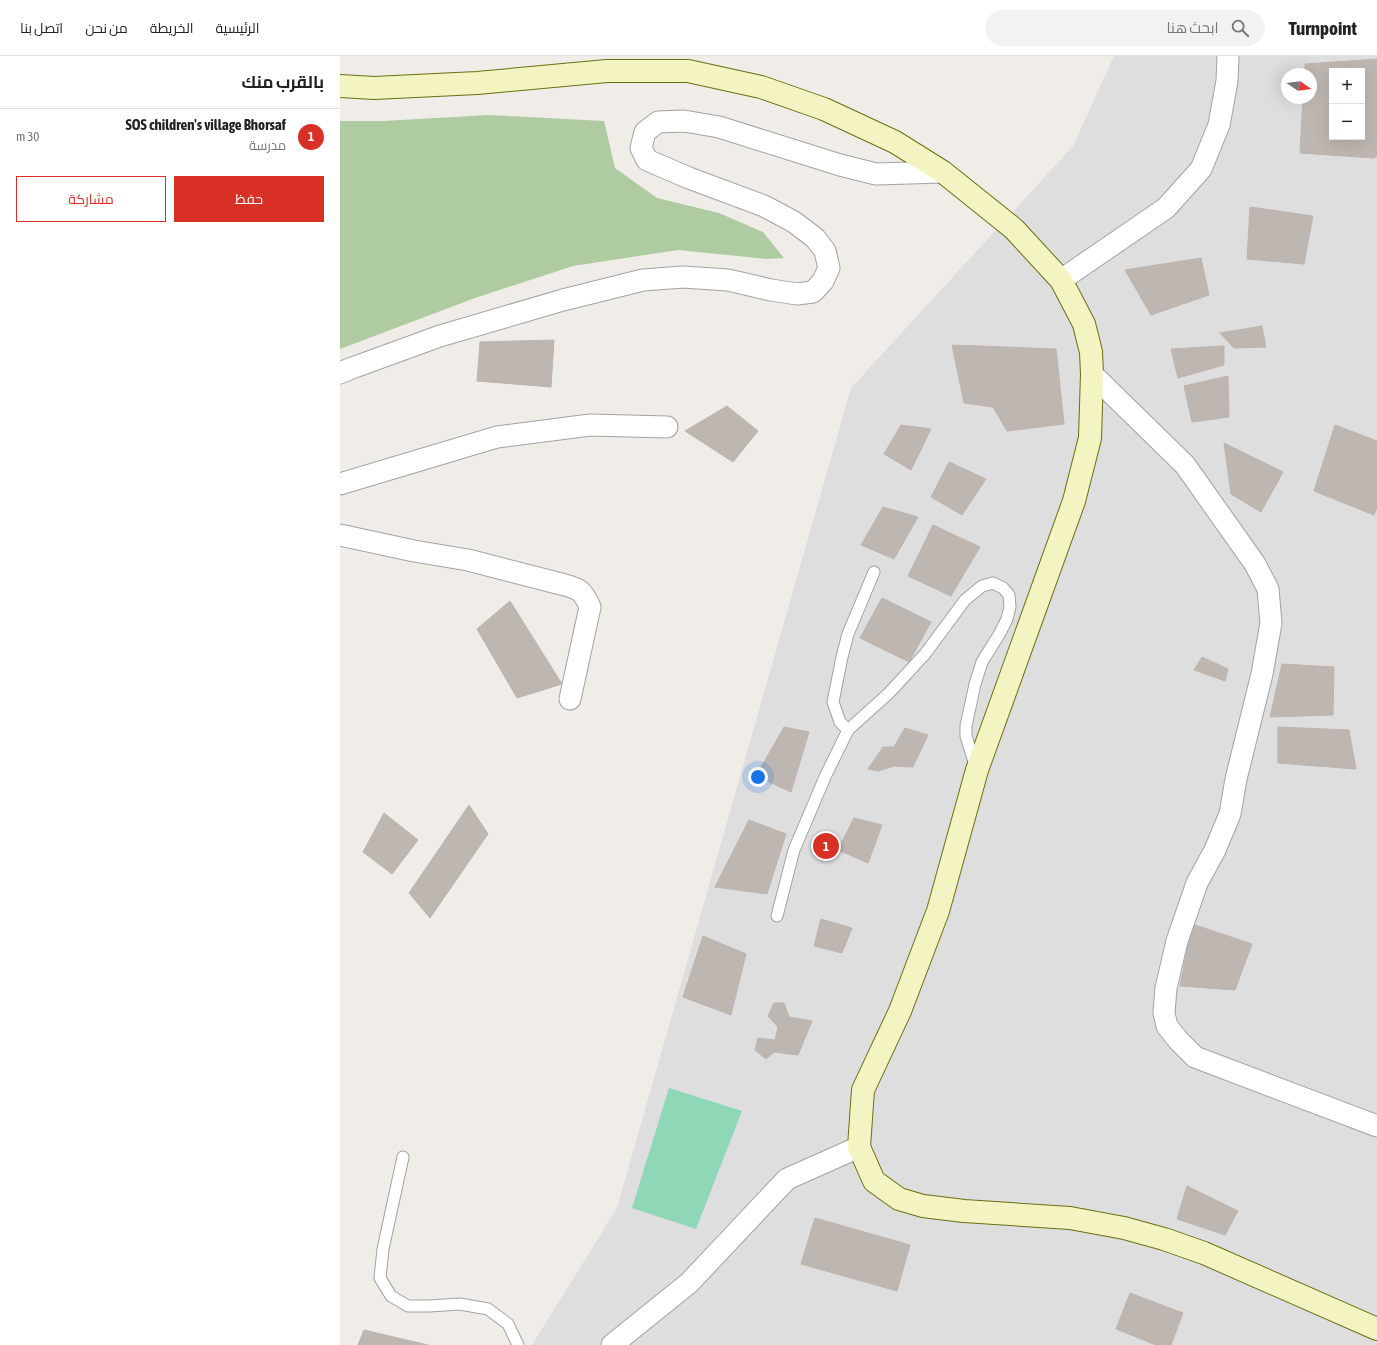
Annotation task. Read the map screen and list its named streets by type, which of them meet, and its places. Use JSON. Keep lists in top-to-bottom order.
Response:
{
  "north": "right",
  "page": {
    "header": "Turnpoint",
    "search": "ابحث هنا",
    "nav": [
      "الرئيسية",
      "الخريطة",
      "من نحن",
      "اتصل بنا"
    ],
    "heading": "بالقرب منك",
    "map_buttons": ["+", "−"],
    "list": [
      {
        "mark": "1",
        "name": "SOS children's village Bhorsaf",
        "note": "مدرسة",
        "value": "30 m"
      }
    ],
    "buttons": ["حفظ", "مشاركة"],
    "pins": "1"
  }
}
